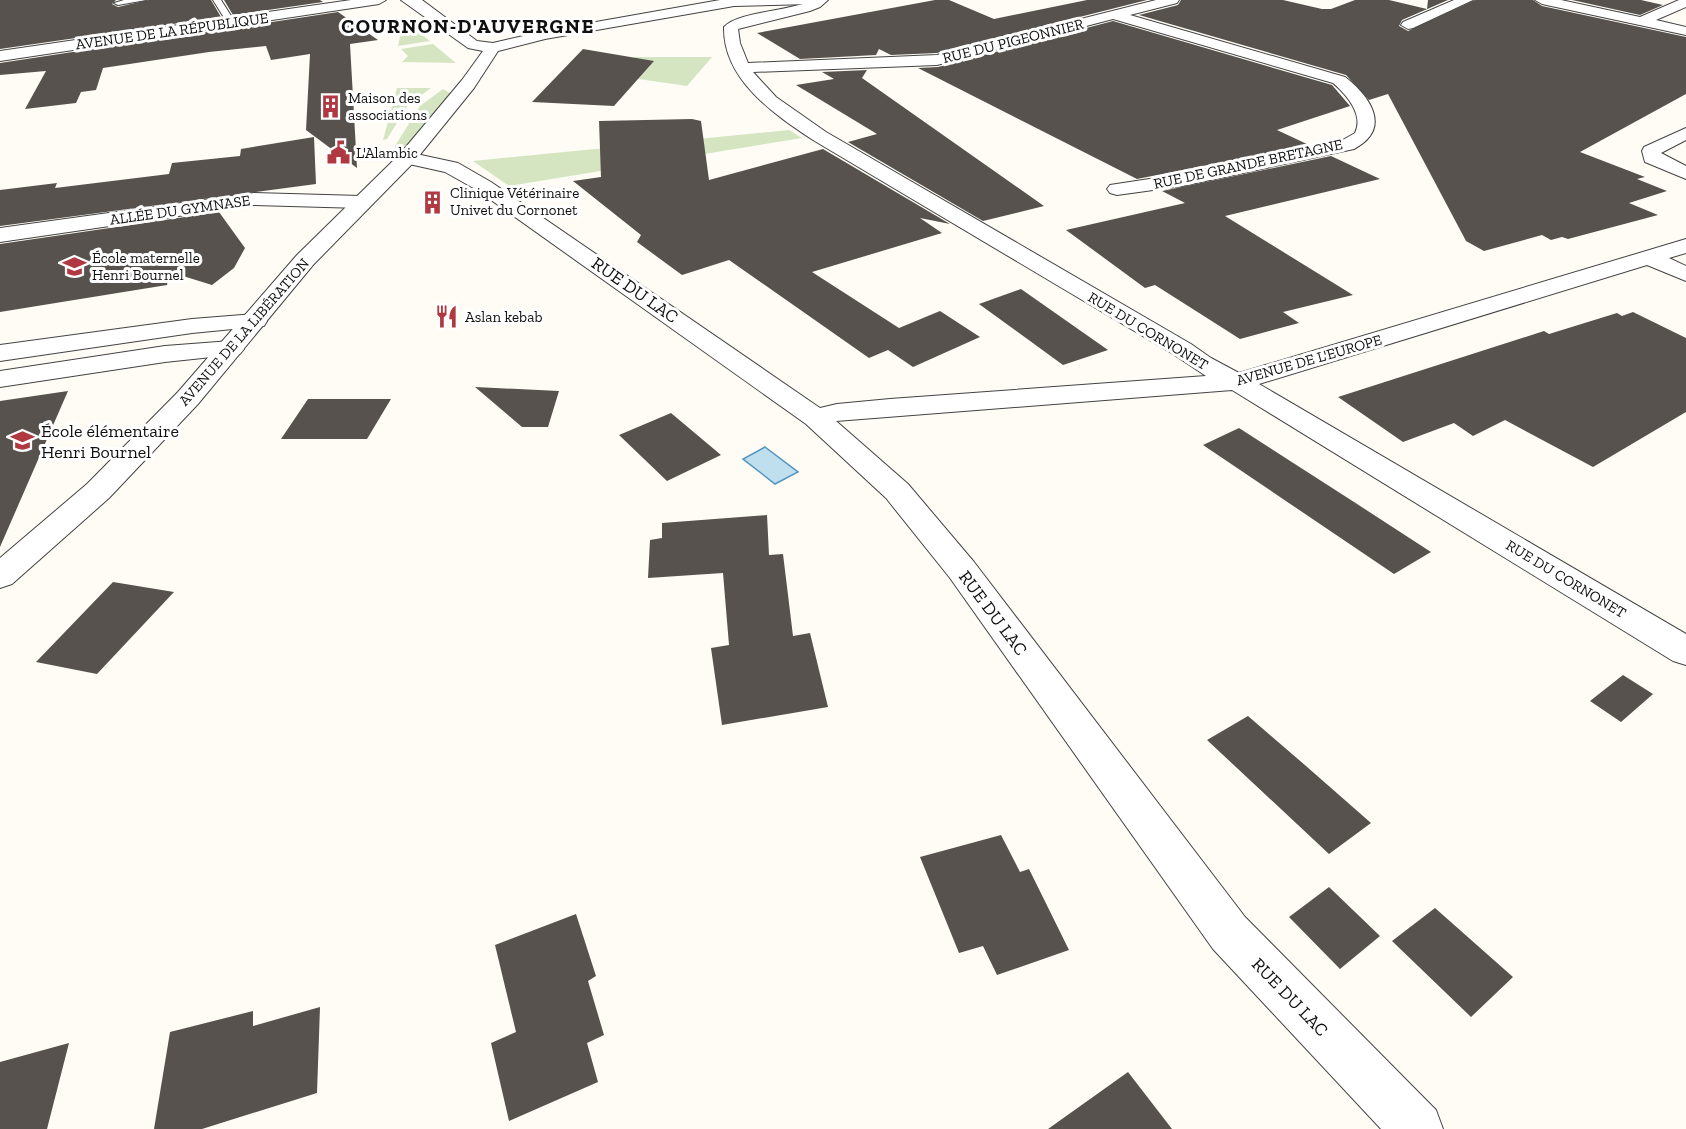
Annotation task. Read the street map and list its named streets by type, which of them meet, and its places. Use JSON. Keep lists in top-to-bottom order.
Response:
{
  "streets": {
    "street": [
      "AVENUE DE LA RÉPUBLIQUE",
      "RUE DU PIGEONNIER",
      "RUE DE GRANDE BRETAGNE",
      "ALLÉE DU GYMNASE",
      "RUE DU LAC",
      "RUE DU CORNONET",
      "AVENUE DE LA LIBÉRATION",
      "AVENUE DE L'EUROPE"
    ]
  },
  "crossings": [
    ["RUE DU PIGEONNIER", "RUE DE GRANDE BRETAGNE"],
    ["RUE DU PIGEONNIER", "RUE DU CORNONET"],
    ["ALLÉE DU GYMNASE", "AVENUE DE LA LIBÉRATION"],
    ["RUE DU LAC", "AVENUE DE LA LIBÉRATION"],
    ["RUE DU LAC", "AVENUE DE L'EUROPE"],
    ["RUE DU CORNONET", "AVENUE DE L'EUROPE"]
  ],
  "districts": ["COURNON-D'AUVERGNE"],
  "places": {
    "building": ["Maison des associations", "Clinique Vétérinaire Univet du Cornonet"],
    "public building": ["L'Alambic"],
    "school or university": ["École maternelle Henri Bournel", "École élémentaire Henri Bournel"],
    "restaurant": ["Aslan kebab"]
  }
}
